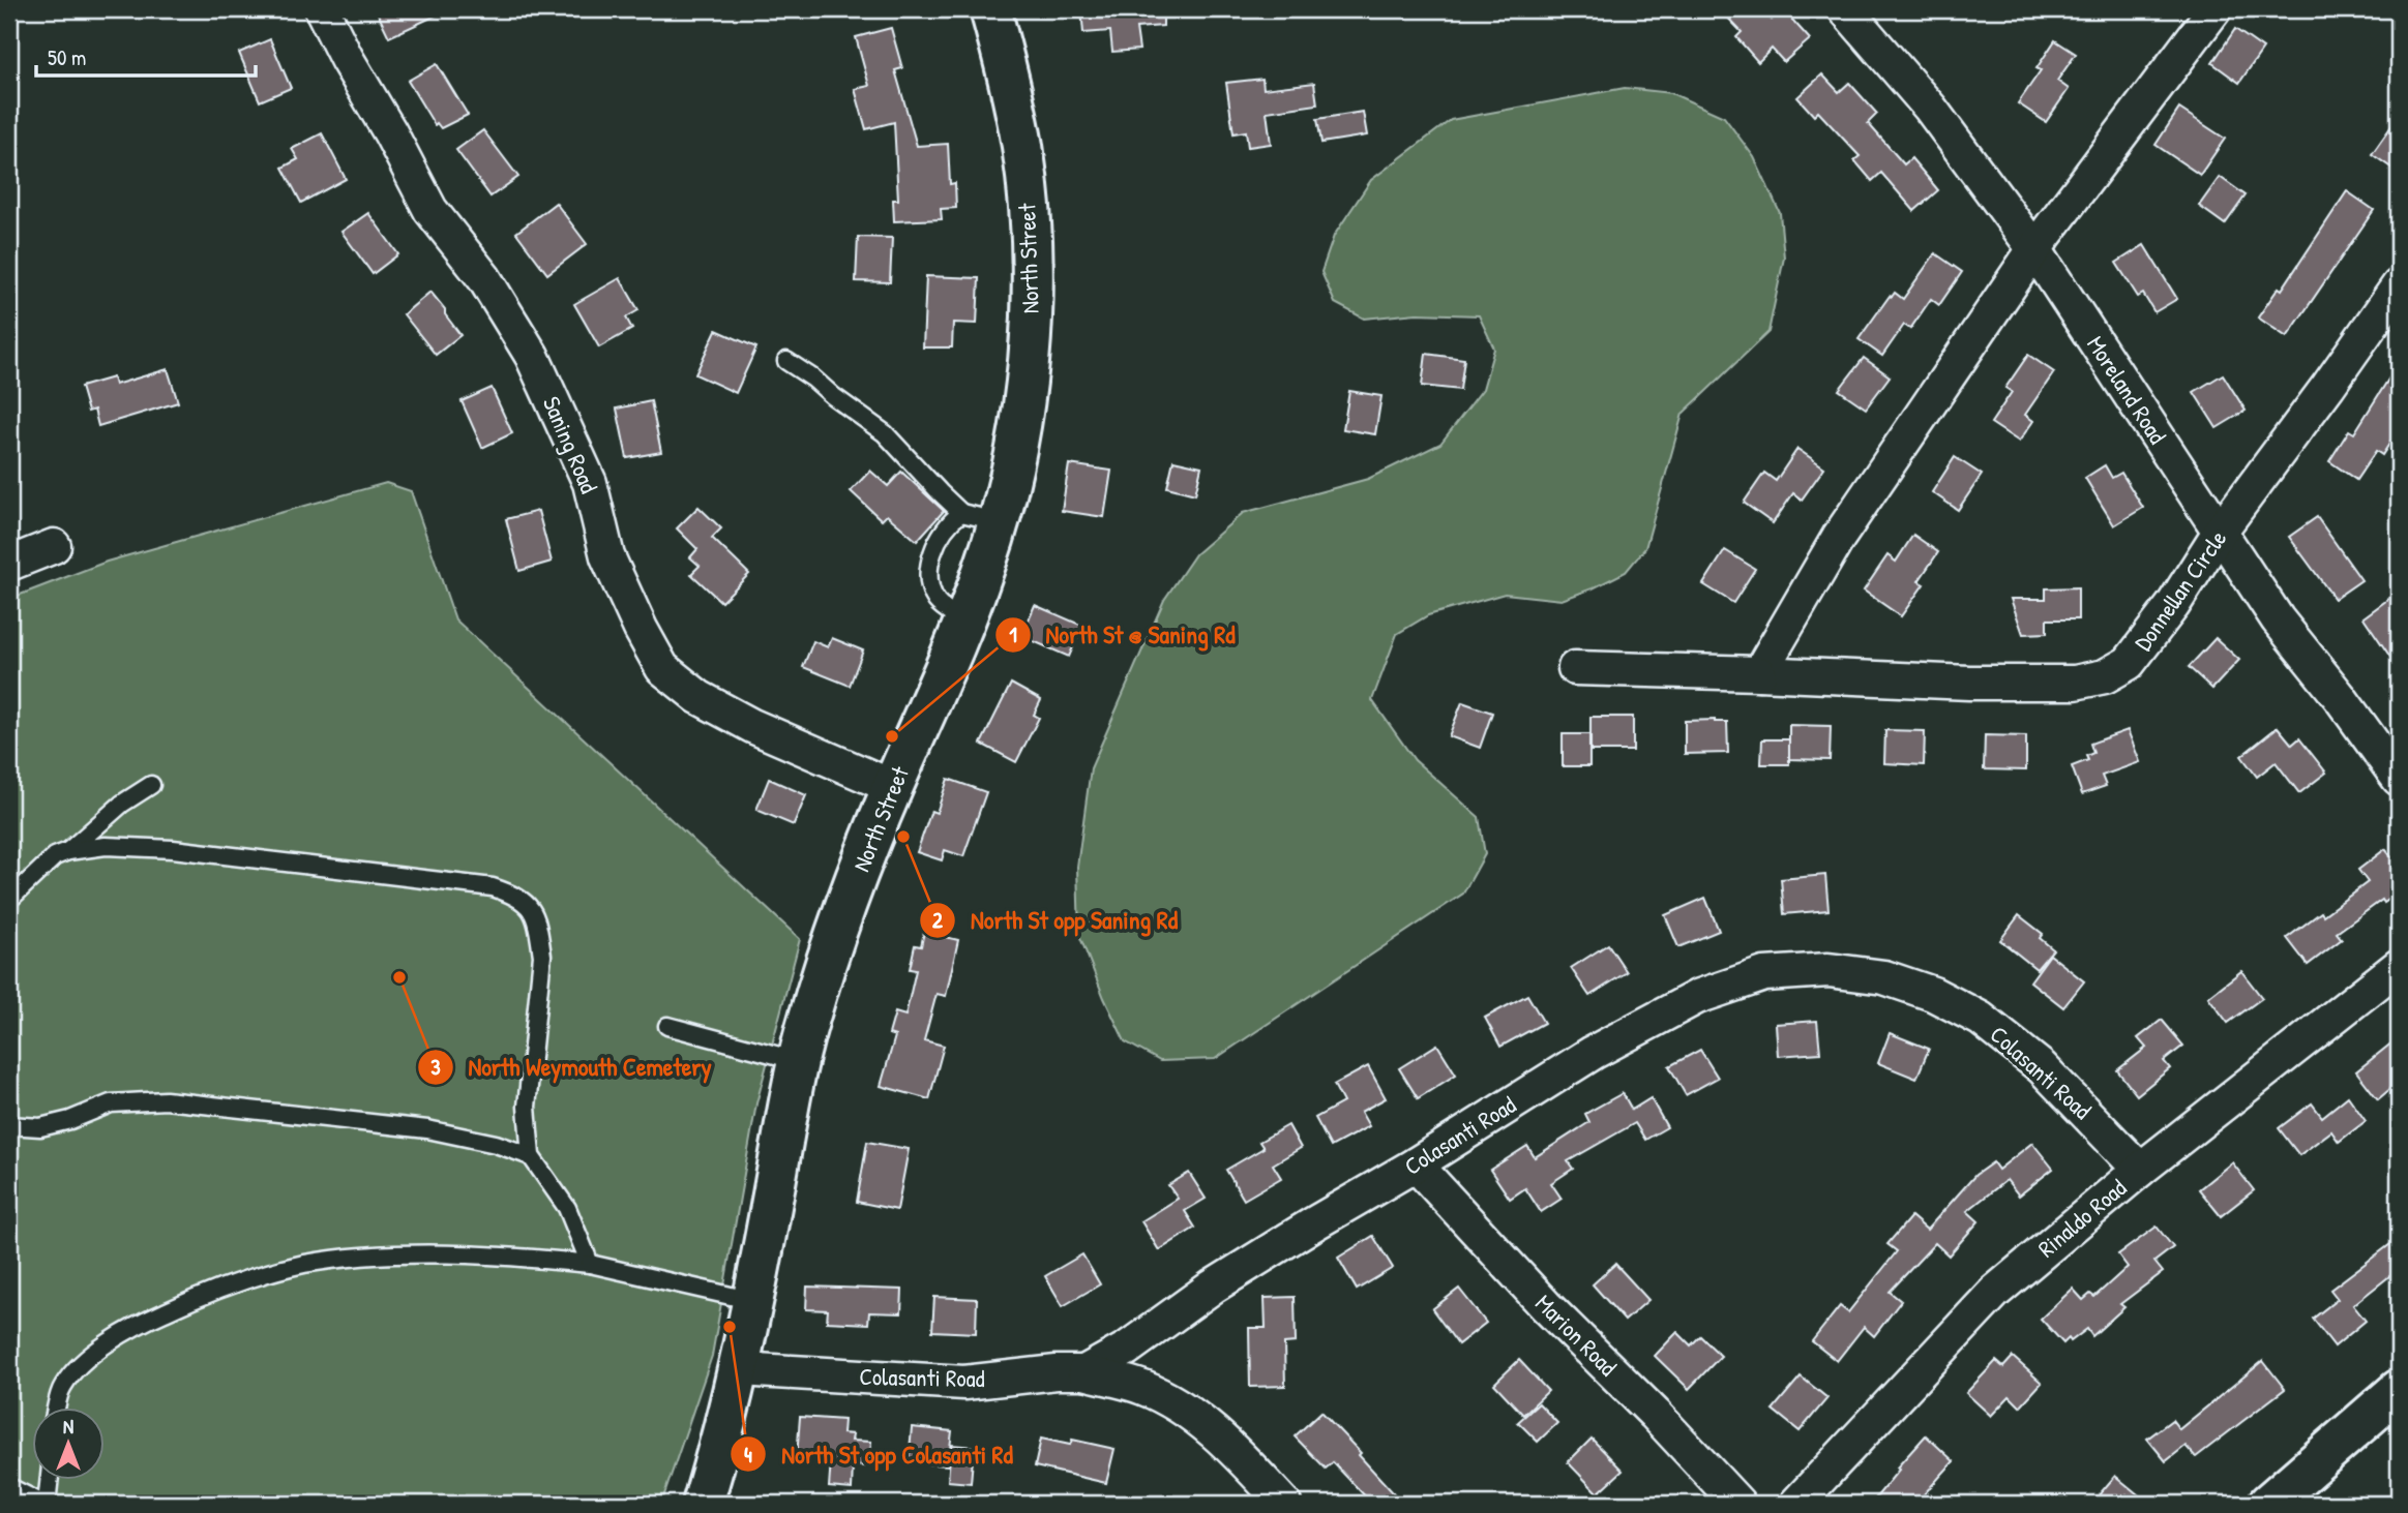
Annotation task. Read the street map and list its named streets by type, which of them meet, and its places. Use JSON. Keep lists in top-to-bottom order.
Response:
{
  "streets": {
    "street": [
      "North Street",
      "Moreland Road",
      "Saning Road",
      "Donnellan Circle",
      "Colasanti Road",
      "Rinaldo Road",
      "Marion Road"
    ]
  },
  "crossings": [
    ["North Street", "Saning Road"],
    ["North Street", "Colasanti Road"],
    ["Moreland Road", "Donnellan Circle"],
    ["Colasanti Road", "Rinaldo Road"],
    ["Colasanti Road", "Marion Road"]
  ],
  "places": [
    "North St @ Saning Rd",
    "North St opp Saning Rd",
    "North Weymouth Cemetery",
    "North St opp Colasanti Rd"
  ],
  "scale_bar": "50 m",
  "north": "top"
}
